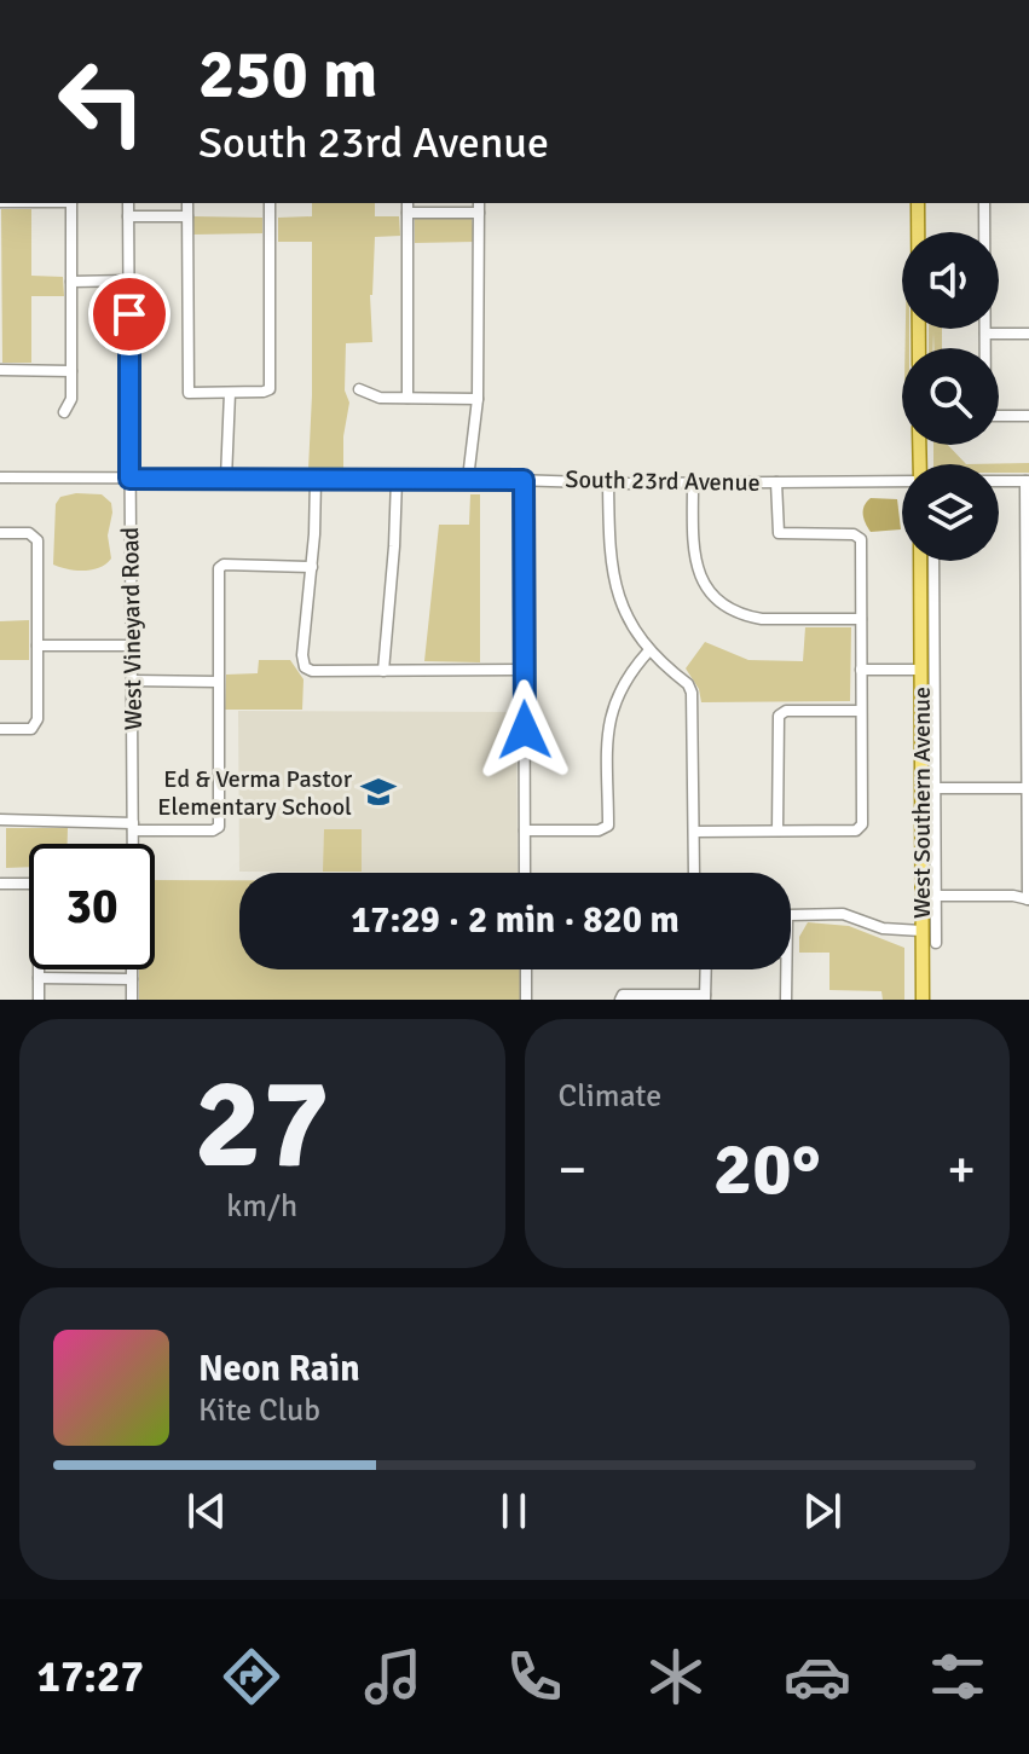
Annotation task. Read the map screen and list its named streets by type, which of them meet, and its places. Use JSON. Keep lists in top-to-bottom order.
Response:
{
  "streets": {
    "main road": ["West Southern Avenue"],
    "street": ["South 23rd Avenue", "West Vineyard Road"]
  },
  "crossings": [
    ["South 23rd Avenue", "West Vineyard Road"]
  ],
  "places": {
    "school or university": ["Ed & Verma Pastor Elementary School"]
  },
  "page": {
    "turn": ["250 m", "South 23rd Avenue"],
    "limit": "30",
    "trip": "17:29 · 2 min · 820 m",
    "tile": [
      ["27", "km/h"],
      "Climate"
    ],
    "heat": ["−", "20°", "+"],
    "song": ["Neon Rain", "Kite Club"],
    "tabs": "17:27"
  }
}
